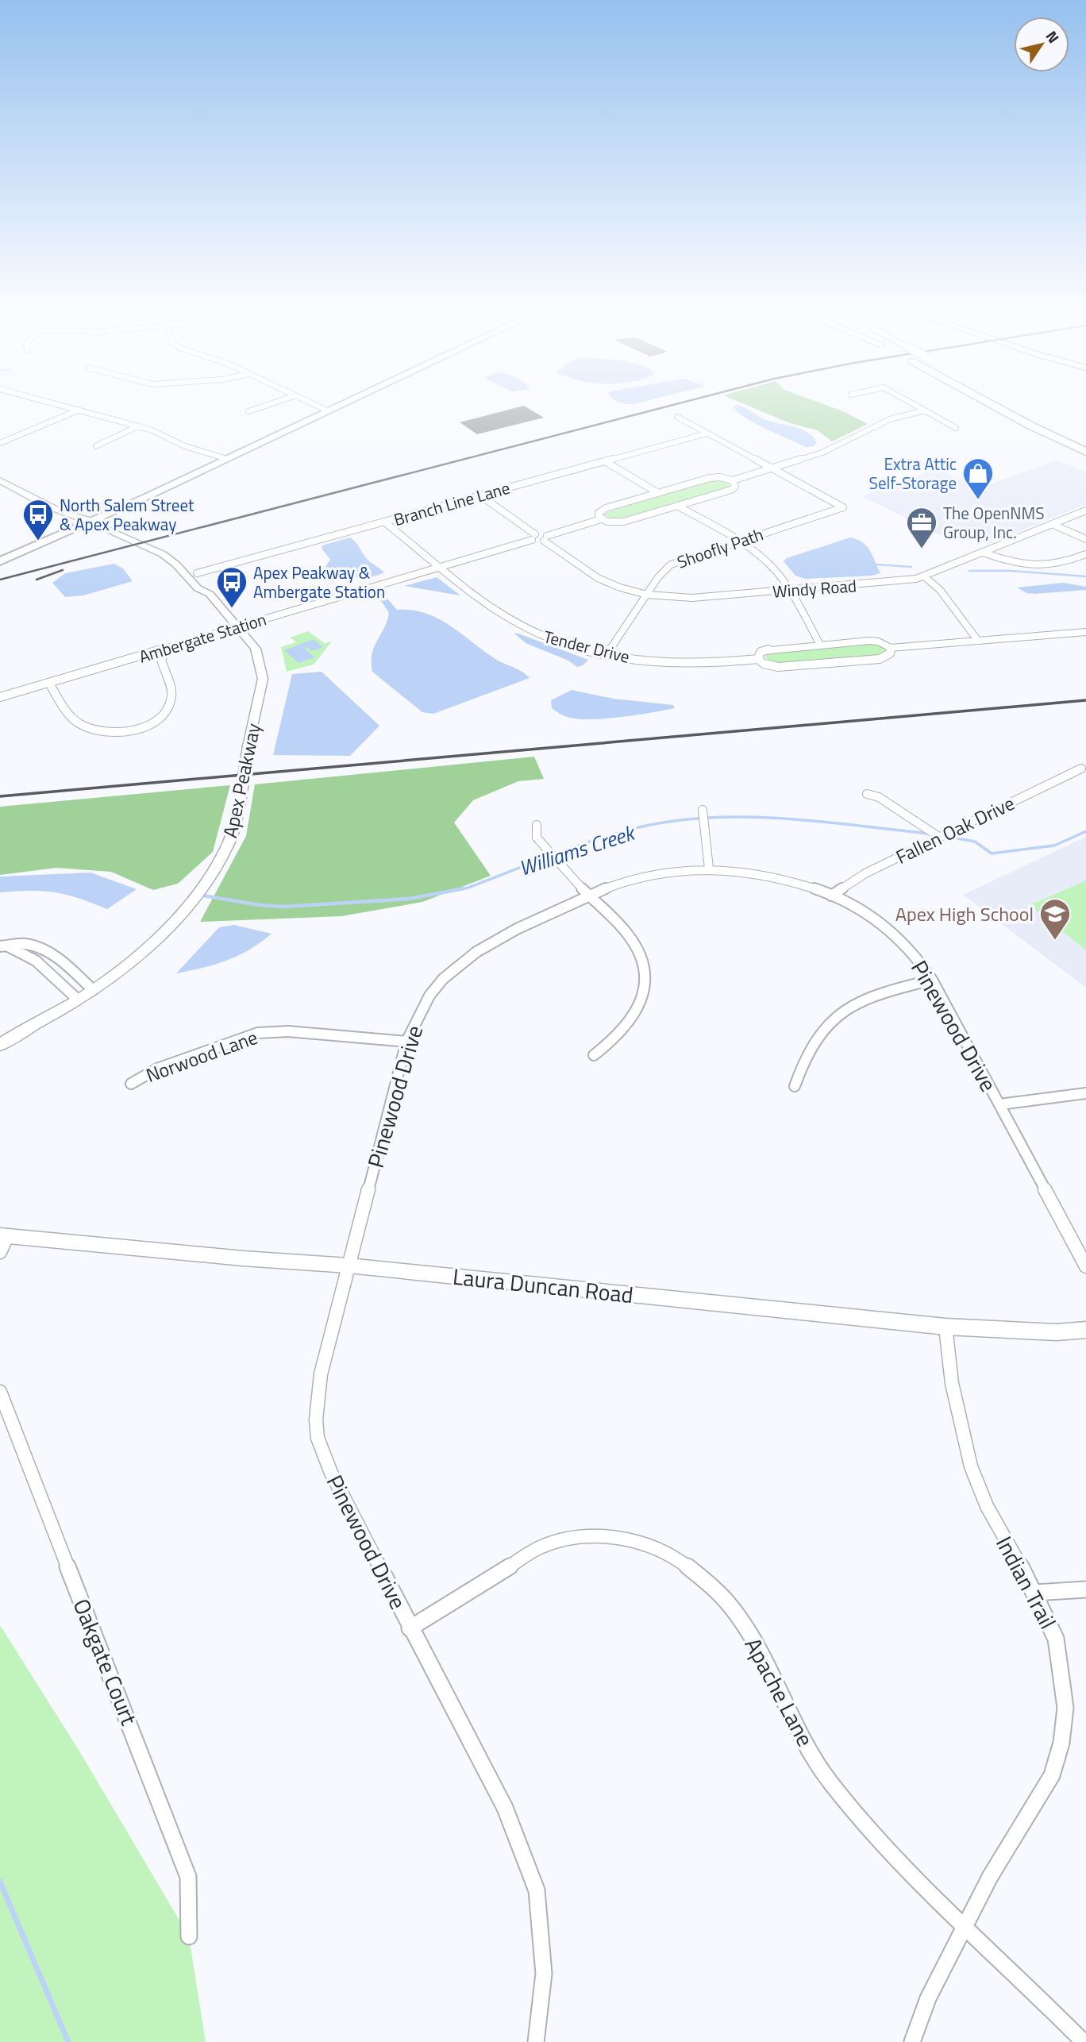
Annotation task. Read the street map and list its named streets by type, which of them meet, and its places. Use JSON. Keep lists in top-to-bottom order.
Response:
{
  "streets": {
    "main road": ["Apex Peakway", "Laura Duncan Road"],
    "street": [
      "Branch Line Lane",
      "Shoofly Path",
      "Windy Road",
      "Ambergate Station",
      "Tender Drive",
      "Fallen Oak Drive",
      "Pinewood Drive",
      "Norwood Lane",
      "Indian Trail",
      "Oakgate Court",
      "Apache Lane"
    ]
  },
  "crossings": [
    ["Branch Line Lane", "Tender Drive"],
    ["Branch Line Lane", "Apex Peakway"],
    ["Shoofly Path", "Windy Road"],
    ["Shoofly Path", "Tender Drive"],
    ["Ambergate Station", "Tender Drive"],
    ["Ambergate Station", "Apex Peakway"],
    ["Fallen Oak Drive", "Pinewood Drive"],
    ["Pinewood Drive", "Norwood Lane"],
    ["Pinewood Drive", "Laura Duncan Road"],
    ["Pinewood Drive", "Apache Lane"],
    ["Laura Duncan Road", "Indian Trail"],
    ["Indian Trail", "Apache Lane"]
  ],
  "water": ["Williams Creek"],
  "places": {
    "shop": ["Extra Attic Self-Storage"],
    "bus stop": ["North Salem Street & Apex Peakway", "Apex Peakway & Ambergate Station"],
    "office": ["The OpenNMS Group, Inc."],
    "school or university": ["Apex High School"]
  },
  "north": "top right"
}
